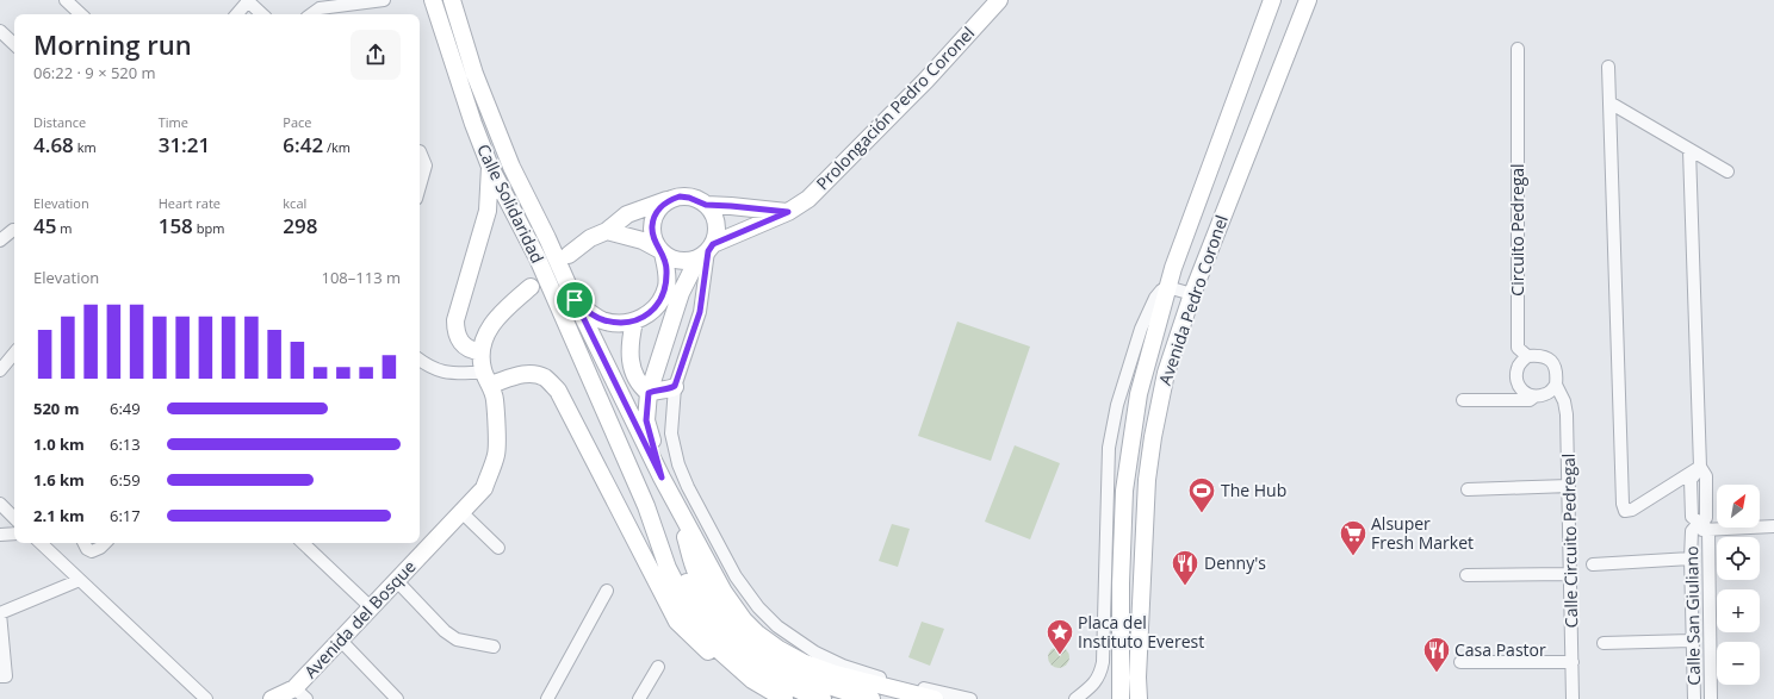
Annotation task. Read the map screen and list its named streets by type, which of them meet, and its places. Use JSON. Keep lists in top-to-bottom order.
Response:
{
  "streets": {
    "main road": [
      "Prolongación Pedro Coronel",
      "Calle Solidaridad",
      "Avenida Pedro Coronel",
      "Avenida del Bosque"
    ],
    "street": ["Circuito Pedregal", "Calle Circuito Pedregal", "Calle San Giuliano"]
  },
  "crossings": [
    ["Circuito Pedregal", "Calle Circuito Pedregal"]
  ],
  "places": {
    "sports": ["The Hub"],
    "supermarket": ["Alsuper Fresh Market"],
    "restaurant": ["Denny's", "Casa Pastor"],
    "place": ["Placa del Instituto Everest"]
  },
  "north": "top right",
  "page": {
    "heading": ["Morning run", "06:22 · 9 × 520 m"],
    "stats": [
      ["Distance", "4.68 km"],
      ["Time", "31:21"],
      ["Pace", "6:42 /km"],
      ["Elevation", "45 m"],
      ["Heart rate", "158 bpm"],
      ["kcal", "298"]
    ],
    "chart": ["Elevation", "108–113 m"],
    "list": [
      {
        "name": "520 m",
        "note": "6:49"
      },
      {
        "name": "1.0 km",
        "note": "6:13"
      },
      {
        "name": "1.6 km",
        "note": "6:59"
      },
      {
        "name": "2.1 km",
        "note": "6:17"
      }
    ],
    "map_buttons": ["+", "−"]
  }
}
